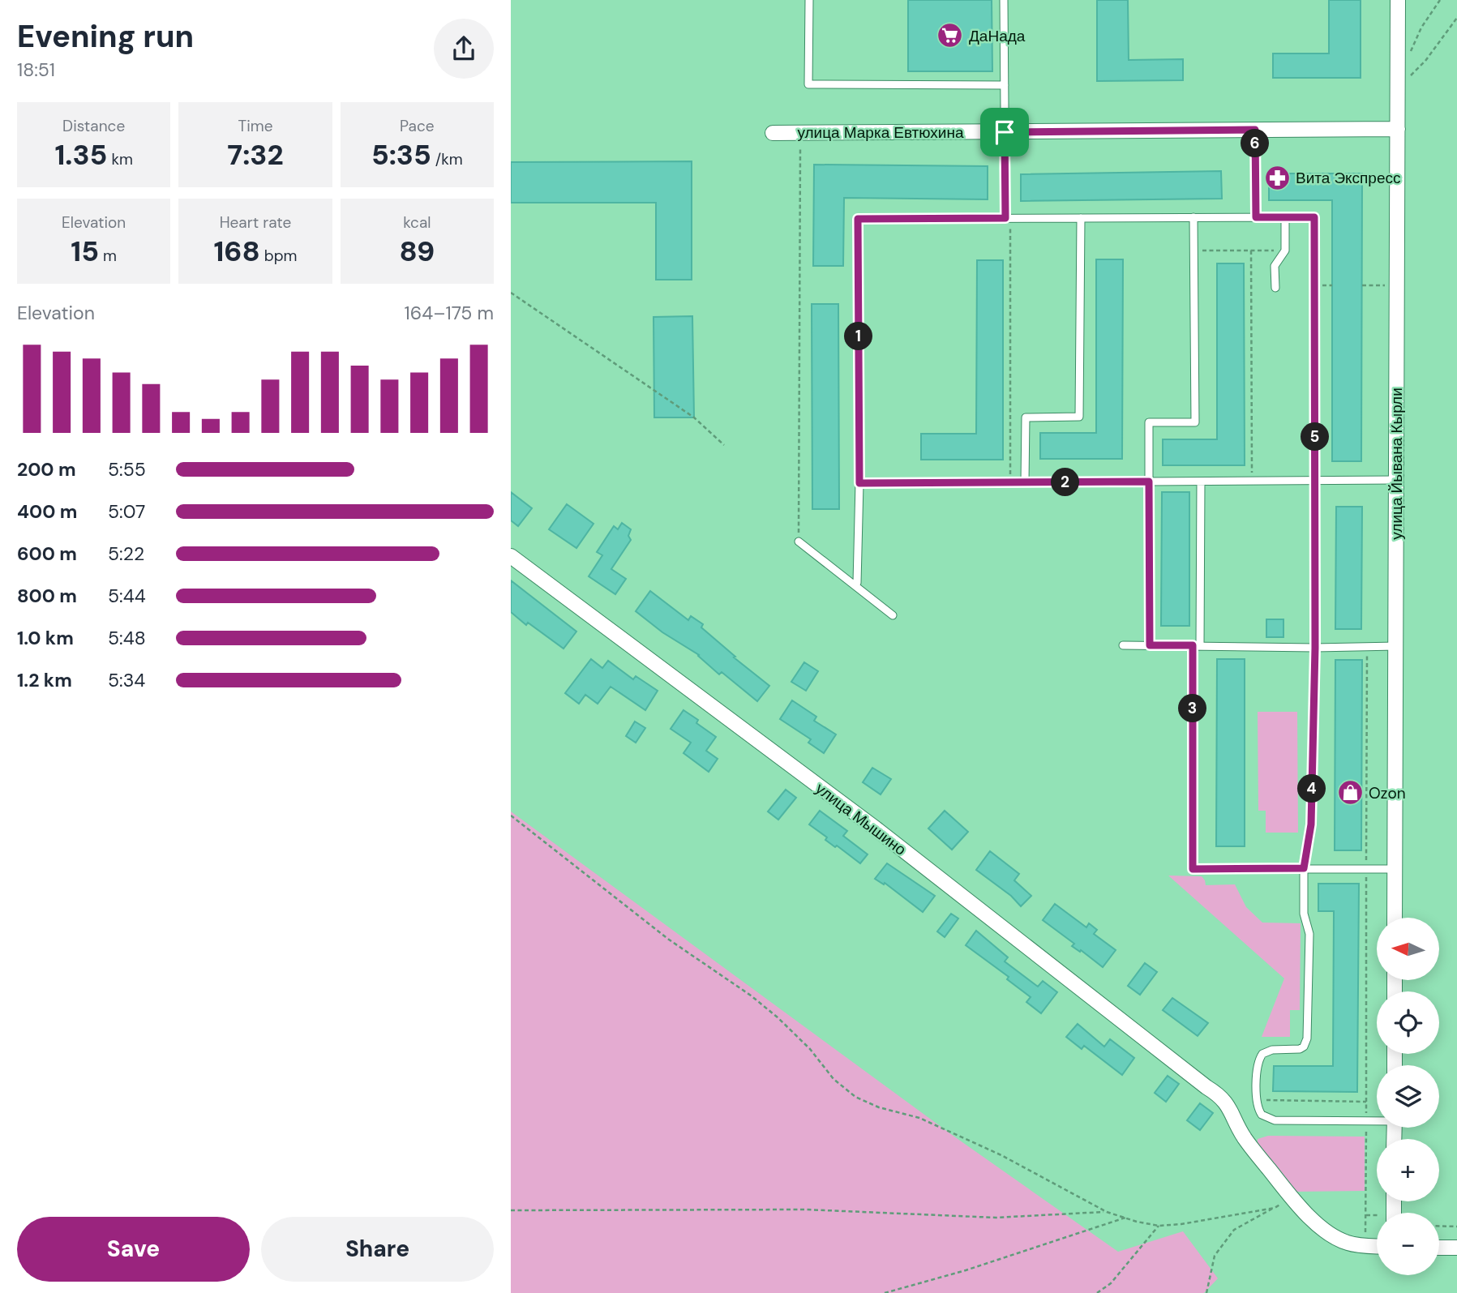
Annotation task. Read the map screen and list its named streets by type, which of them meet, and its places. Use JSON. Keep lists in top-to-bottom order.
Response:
{
  "streets": {
    "street": ["улица Марка Евтюхина", "улица Йывана Кырли", "улица Мышино"]
  },
  "crossings": [
    ["улица Марка Евтюхина", "улица Йывана Кырли"]
  ],
  "places": {
    "supermarket": ["ДаНада"],
    "pharmacy": ["Вита Экспресс"],
    "shop": ["Ozon"]
  },
  "north": "left",
  "page": {
    "heading": ["Evening run", "18:51"],
    "stats": [
      ["Distance", "1.35 km"],
      ["Time", "7:32"],
      ["Pace", "5:35 /km"],
      ["Elevation", "15 m"],
      ["Heart rate", "168 bpm"],
      ["kcal", "89"]
    ],
    "pins": [
      "6",
      "1",
      "5",
      "2",
      "3",
      "4"
    ],
    "chart": ["Elevation", "164–175 m"],
    "list": [
      {
        "name": "200 m",
        "note": "5:55"
      },
      {
        "name": "400 m",
        "note": "5:07"
      },
      {
        "name": "600 m",
        "note": "5:22"
      },
      {
        "name": "800 m",
        "note": "5:44"
      },
      {
        "name": "1.0 km",
        "note": "5:48"
      },
      {
        "name": "1.2 km",
        "note": "5:34"
      }
    ],
    "map_buttons": ["+", "−"],
    "buttons": ["Save", "Share"]
  }
}
